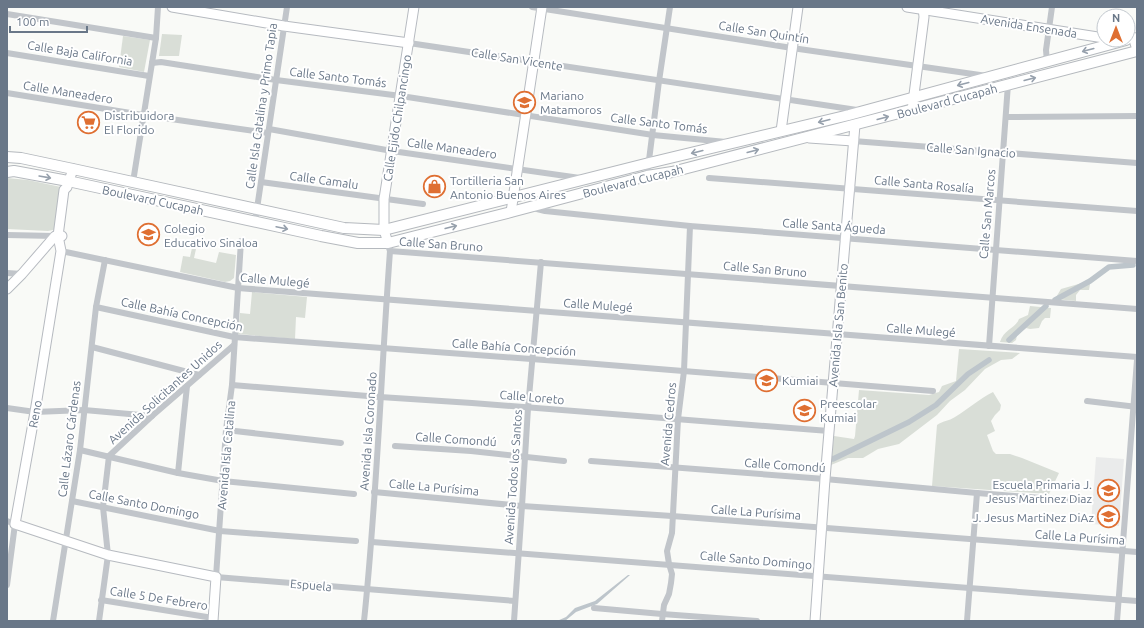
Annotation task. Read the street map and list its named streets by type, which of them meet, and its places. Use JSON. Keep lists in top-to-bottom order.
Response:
{
  "streets": {
    "main road": ["Boulevard Cucapah"],
    "street": [
      "Avenida Ensenada",
      "Calle San Quintín",
      "Calle Baja California",
      "Calle San Vicente",
      "Calle Santo Tomás",
      "Calle Maneadero",
      "Calle Isla Catalina y Primo Tapia",
      "Calle Ejido Chilpancingo",
      "Calle San Ignacio",
      "Calle Camalu",
      "Calle Santa Rosalía",
      "Calle San Marcos",
      "Calle Santa Águeda",
      "Calle San Bruno",
      "Calle Mulegé",
      "Calle Bahía Concepción",
      "Avenida Isla San Benito",
      "Avenida Solicitantes Unidos",
      "Calle Loreto",
      "Reno",
      "Avenida Cedros",
      "Avenida Isla Coronado",
      "Calle Lázaro Cárdenas",
      "Calle Comondú",
      "Avenida Isla Catalina",
      "Avenida Todos los Santos",
      "Calle La Purísima",
      "Calle Santo Domingo",
      "Espuela",
      "Calle 5 De Febrero"
    ]
  },
  "crossings": [
    ["Calle San Quintín", "Boulevard Cucapah"],
    ["Calle San Vicente", "Boulevard Cucapah"],
    ["Calle San Vicente", "Calle Isla Catalina y Primo Tapia"],
    ["Calle San Vicente", "Calle Ejido Chilpancingo"],
    ["Calle Santo Tomás", "Boulevard Cucapah"],
    ["Calle Santo Tomás", "Calle Isla Catalina y Primo Tapia"],
    ["Calle Santo Tomás", "Calle Ejido Chilpancingo"],
    ["Calle Maneadero", "Boulevard Cucapah"],
    ["Calle Maneadero", "Calle Isla Catalina y Primo Tapia"],
    ["Calle Maneadero", "Calle Ejido Chilpancingo"],
    ["Boulevard Cucapah", "Calle Isla Catalina y Primo Tapia"],
    ["Boulevard Cucapah", "Calle Ejido Chilpancingo"],
    ["Boulevard Cucapah", "Calle San Ignacio"],
    ["Boulevard Cucapah", "Calle San Marcos"],
    ["Boulevard Cucapah", "Calle Santa Águeda"],
    ["Boulevard Cucapah", "Calle San Bruno"],
    ["Boulevard Cucapah", "Avenida Isla San Benito"],
    ["Boulevard Cucapah", "Reno"],
    ["Boulevard Cucapah", "Avenida Isla Coronado"],
    ["Calle Isla Catalina y Primo Tapia", "Calle Camalu"],
    ["Calle Ejido Chilpancingo", "Calle Camalu"],
    ["Calle Ejido Chilpancingo", "Calle San Bruno"],
    ["Calle Ejido Chilpancingo", "Avenida Isla Coronado"],
    ["Calle San Ignacio", "Calle San Marcos"],
    ["Calle San Ignacio", "Avenida Isla San Benito"],
    ["Calle Santa Rosalía", "Calle San Marcos"],
    ["Calle Santa Rosalía", "Avenida Isla San Benito"],
    ["Calle San Marcos", "Calle Santa Águeda"],
    ["Calle San Marcos", "Calle San Bruno"],
    ["Calle San Marcos", "Calle Mulegé"],
    ["Calle Santa Águeda", "Avenida Isla San Benito"],
    ["Calle Santa Águeda", "Avenida Cedros"],
    ["Calle San Bruno", "Avenida Isla San Benito"],
    ["Calle San Bruno", "Avenida Cedros"],
    ["Calle San Bruno", "Avenida Isla Coronado"],
    ["Calle San Bruno", "Avenida Todos los Santos"],
    ["Calle Mulegé", "Avenida Isla San Benito"],
    ["Calle Mulegé", "Reno"],
    ["Calle Mulegé", "Avenida Cedros"],
    ["Calle Mulegé", "Avenida Isla Coronado"],
    ["Calle Mulegé", "Calle Lázaro Cárdenas"],
    ["Calle Mulegé", "Avenida Isla Catalina"],
    ["Calle Mulegé", "Avenida Todos los Santos"],
    ["Calle Bahía Concepción", "Avenida Isla San Benito"],
    ["Calle Bahía Concepción", "Avenida Cedros"],
    ["Calle Bahía Concepción", "Avenida Isla Coronado"],
    ["Calle Bahía Concepción", "Calle Lázaro Cárdenas"],
    ["Calle Bahía Concepción", "Avenida Isla Catalina"],
    ["Calle Bahía Concepción", "Avenida Todos los Santos"],
    ["Avenida Isla San Benito", "Calle Loreto"],
    ["Avenida Isla San Benito", "Calle Comondú"],
    ["Avenida Isla San Benito", "Calle La Purísima"],
    ["Avenida Isla San Benito", "Calle Santo Domingo"],
    ["Avenida Solicitantes Unidos", "Avenida Isla Catalina"],
    ["Avenida Solicitantes Unidos", "Calle Santo Domingo"],
    ["Avenida Solicitantes Unidos", "Espuela"],
    ["Avenida Solicitantes Unidos", "Calle 5 De Febrero"],
    ["Calle Loreto", "Avenida Cedros"],
    ["Calle Loreto", "Avenida Isla Coronado"],
    ["Calle Loreto", "Avenida Isla Catalina"],
    ["Calle Loreto", "Avenida Todos los Santos"],
    ["Reno", "Espuela"],
    ["Avenida Cedros", "Calle Comondú"],
    ["Avenida Cedros", "Calle La Purísima"],
    ["Avenida Cedros", "Calle Santo Domingo"],
    ["Avenida Isla Coronado", "Calle La Purísima"],
    ["Avenida Isla Coronado", "Calle Santo Domingo"],
    ["Avenida Isla Coronado", "Espuela"],
    ["Calle Lázaro Cárdenas", "Calle Santo Domingo"],
    ["Calle Lázaro Cárdenas", "Espuela"],
    ["Calle Comondú", "Avenida Todos los Santos"],
    ["Avenida Isla Catalina", "Calle Santo Domingo"],
    ["Avenida Isla Catalina", "Espuela"],
    ["Avenida Isla Catalina", "Calle 5 De Febrero"],
    ["Avenida Todos los Santos", "Calle La Purísima"],
    ["Avenida Todos los Santos", "Calle Santo Domingo"],
    ["Avenida Todos los Santos", "Espuela"]
  ],
  "places": {
    "school or university": [
      "Mariano Matamoros",
      "Colegio Educativo Sinaloa",
      "Kumiai",
      "Preescolar Kumiai",
      "Escuela Primaria J. Jesus Martinez Diaz",
      "J. Jesus MartiNez DiAz"
    ],
    "supermarket": ["Distribuidora El Florido"],
    "shop": ["Tortilleria San Antonio Buenos Aires"]
  },
  "scale_bar": "100 m",
  "north": "top"
}
